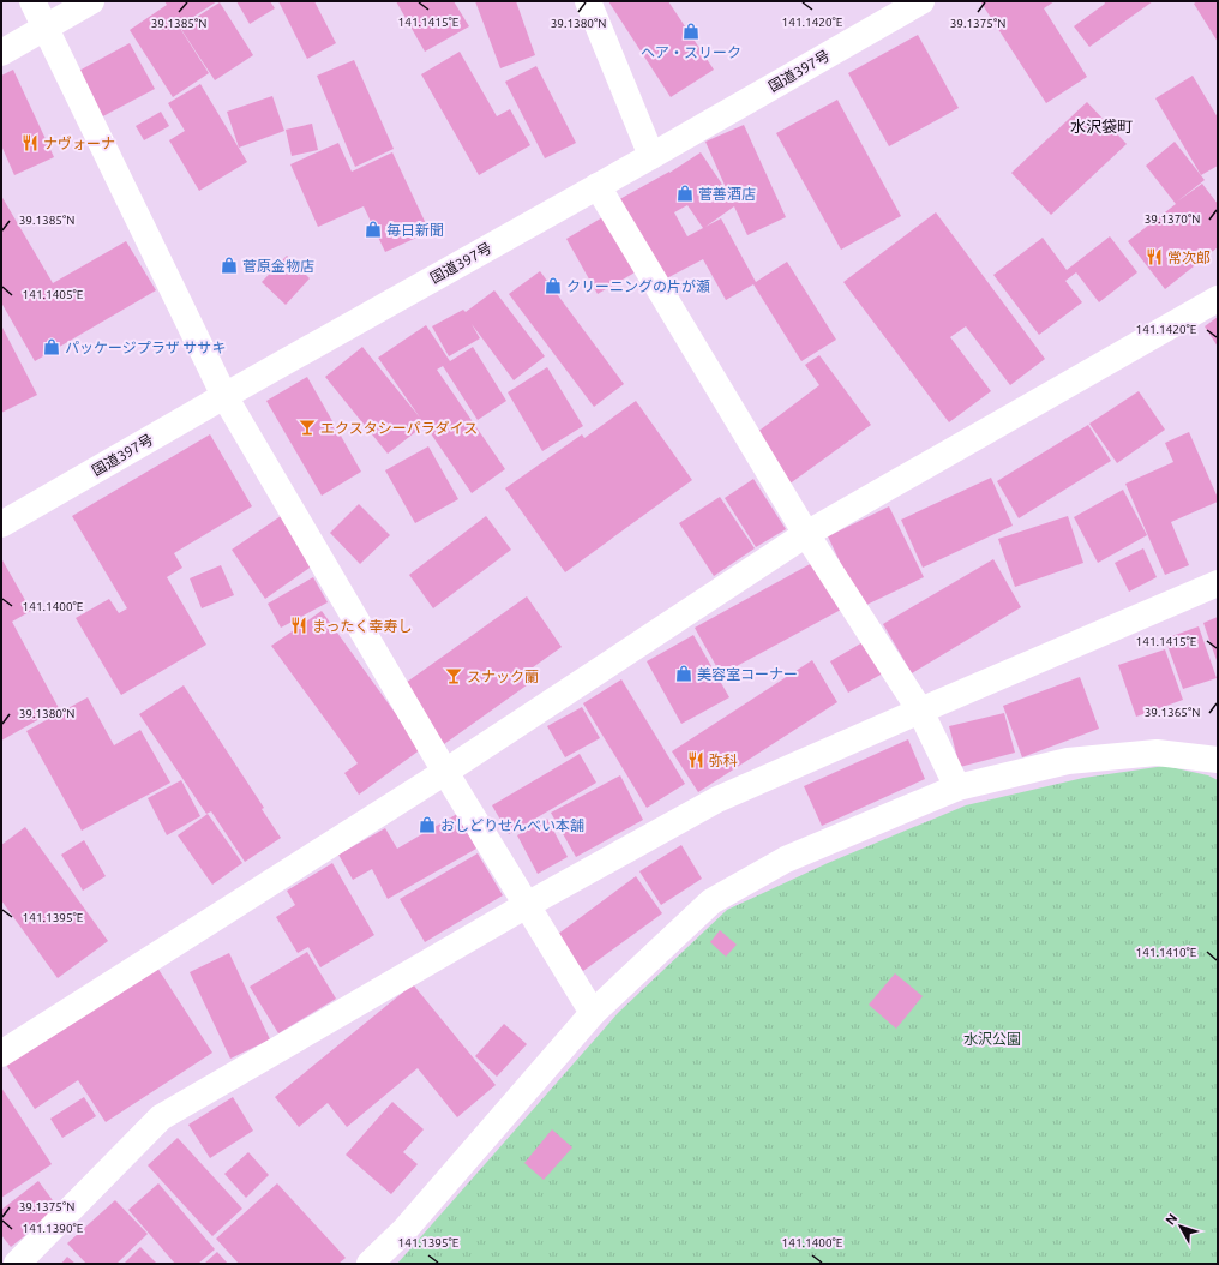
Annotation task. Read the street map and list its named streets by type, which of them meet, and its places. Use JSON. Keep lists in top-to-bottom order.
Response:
{
  "streets": {
    "main road": ["国道397号"]
  },
  "districts": ["水沢袋町"],
  "parks": ["水沢公園"],
  "places": {
    "shop": [
      "ヘア・スリーク",
      "菅善酒店",
      "毎日新聞",
      "菅原金物店",
      "クリーニングの片が瀬",
      "パッケージプラザ ササキ",
      "美容室コーナー",
      "おしどりせんべい本舗"
    ],
    "restaurant": [
      "ナヴォーナ",
      "常次郎",
      "まったく幸寿し",
      "弥科"
    ],
    "bar": ["エクスタシーパラダイス", "スナック蘭"]
  },
  "north": "top left",
  "coordinates": [
    "141.1415°E",
    "141.1420°E",
    "39.1385°N",
    "39.1380°N",
    "39.1375°N",
    "39.1370°N",
    "141.1405°E",
    "141.1400°E",
    "39.1365°N",
    "141.1395°E",
    "141.1410°E",
    "141.1390°E"
  ]
}
